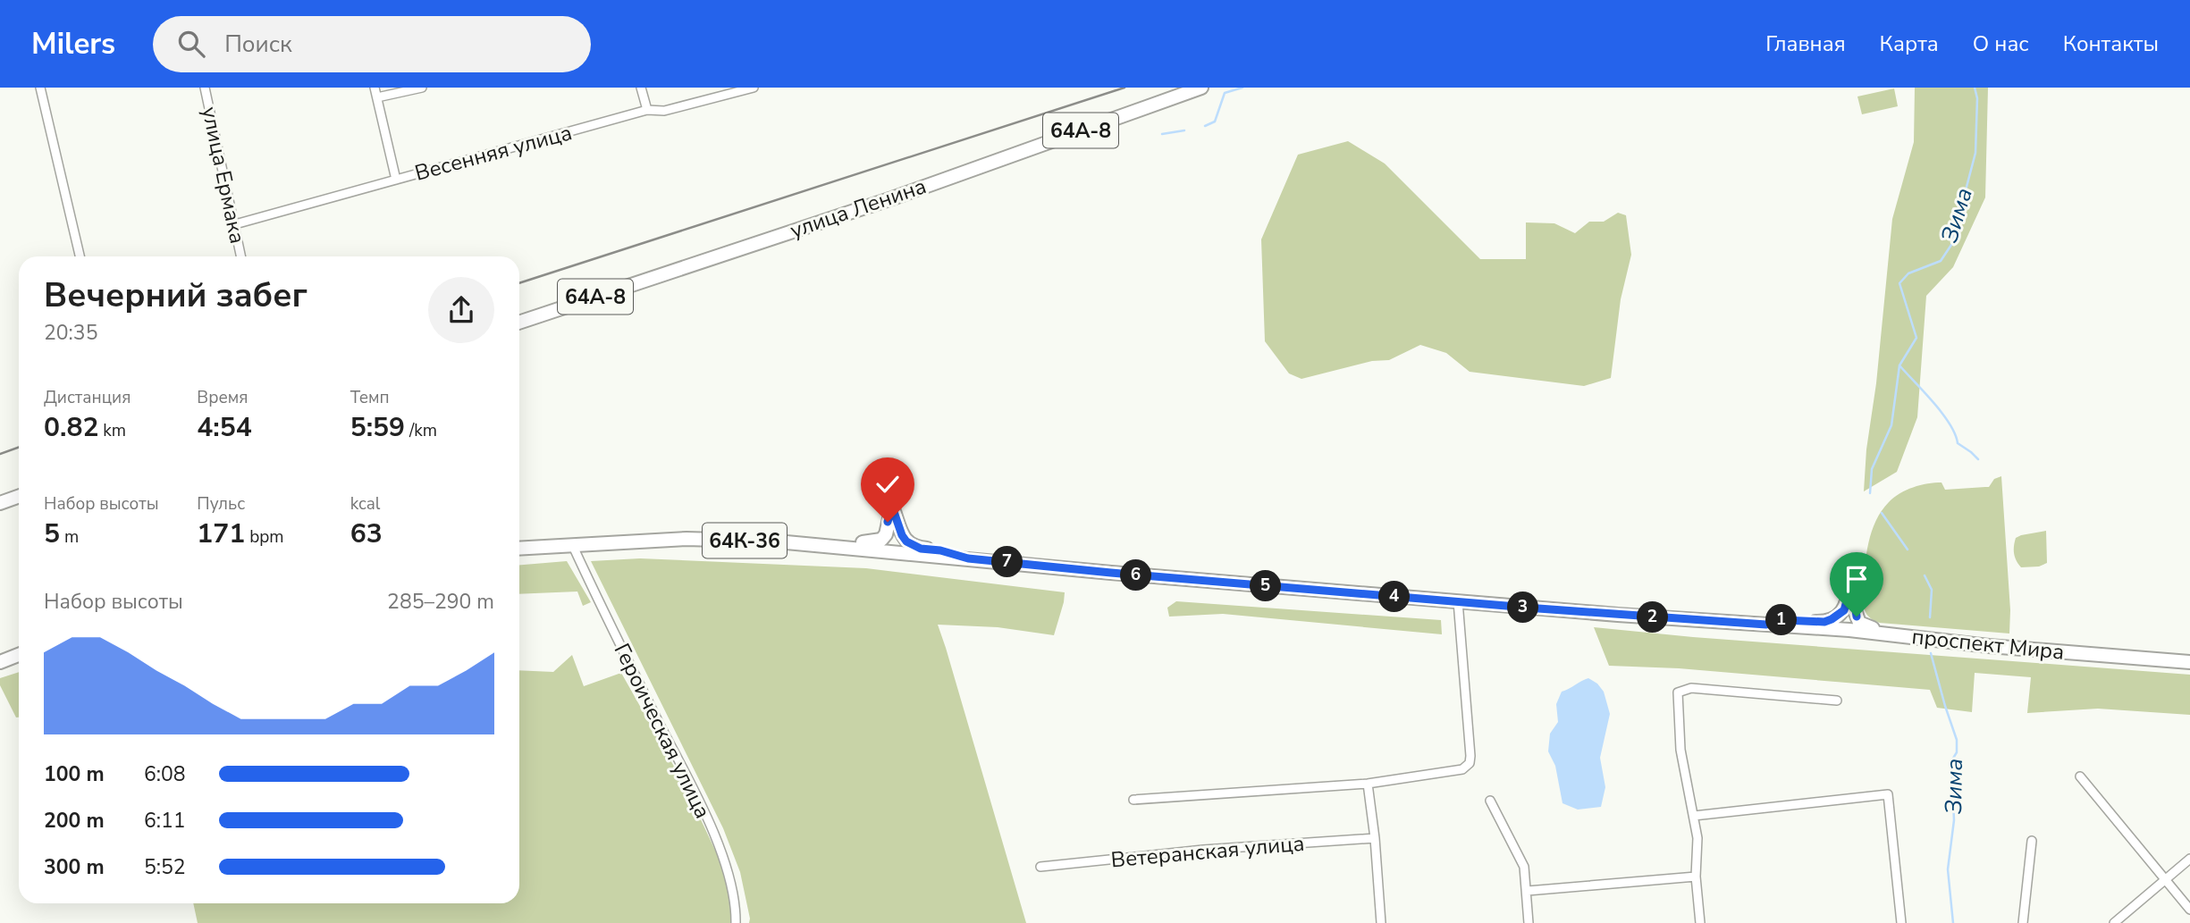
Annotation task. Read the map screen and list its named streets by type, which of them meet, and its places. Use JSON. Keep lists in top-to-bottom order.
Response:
{
  "streets": {
    "main road": [
      "64А-8",
      "улица Ленина",
      "64К-36",
      "проспект Мира"
    ],
    "street": [
      "Весенняя улица",
      "улица Ермака",
      "Героическая улица",
      "Ветеранская улица"
    ]
  },
  "crossings": [
    ["Весенняя улица", "улица Ермака"],
    ["проспект Мира", "Героическая улица"]
  ],
  "water": ["Зима"],
  "page": {
    "header": "Milers",
    "search": "Поиск",
    "nav": [
      "Главная",
      "Карта",
      "О нас",
      "Контакты"
    ],
    "heading": ["Вечерний забег", "20:35"],
    "stats": [
      ["Дистанция", "0.82 km"],
      ["Время", "4:54"],
      ["Темп", "5:59 /km"],
      ["Набор высоты", "5 m"],
      ["Пульс", "171 bpm"],
      ["kcal", "63"]
    ],
    "pins": [
      "7",
      "6",
      "5",
      "4",
      "3",
      "2",
      "1"
    ],
    "chart": ["Набор высоты", "285–290 m"],
    "list": [
      {
        "name": "100 m",
        "note": "6:08"
      },
      {
        "name": "200 m",
        "note": "6:11"
      },
      {
        "name": "300 m",
        "note": "5:52"
      }
    ]
  }
}
